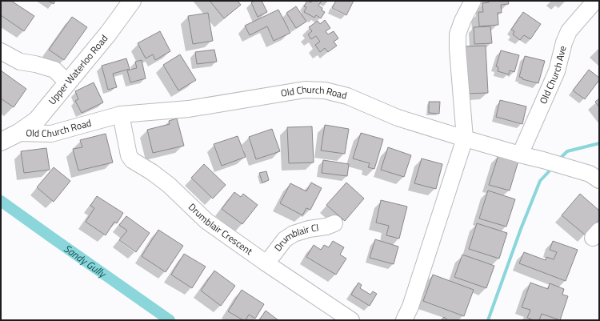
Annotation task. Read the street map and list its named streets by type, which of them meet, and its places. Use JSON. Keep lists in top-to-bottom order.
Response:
{
  "streets": {
    "main road": ["Upper Waterloo Road"],
    "street": [
      "Old Church Ave",
      "Old Church Road",
      "Drumblair Crescent",
      "Drumblair Cl"
    ]
  },
  "crossings": [
    ["Upper Waterloo Road", "Old Church Road"],
    ["Old Church Ave", "Old Church Road"],
    ["Old Church Road", "Drumblair Crescent"],
    ["Drumblair Crescent", "Drumblair Cl"]
  ],
  "water": ["Sandy Gully"]
}
